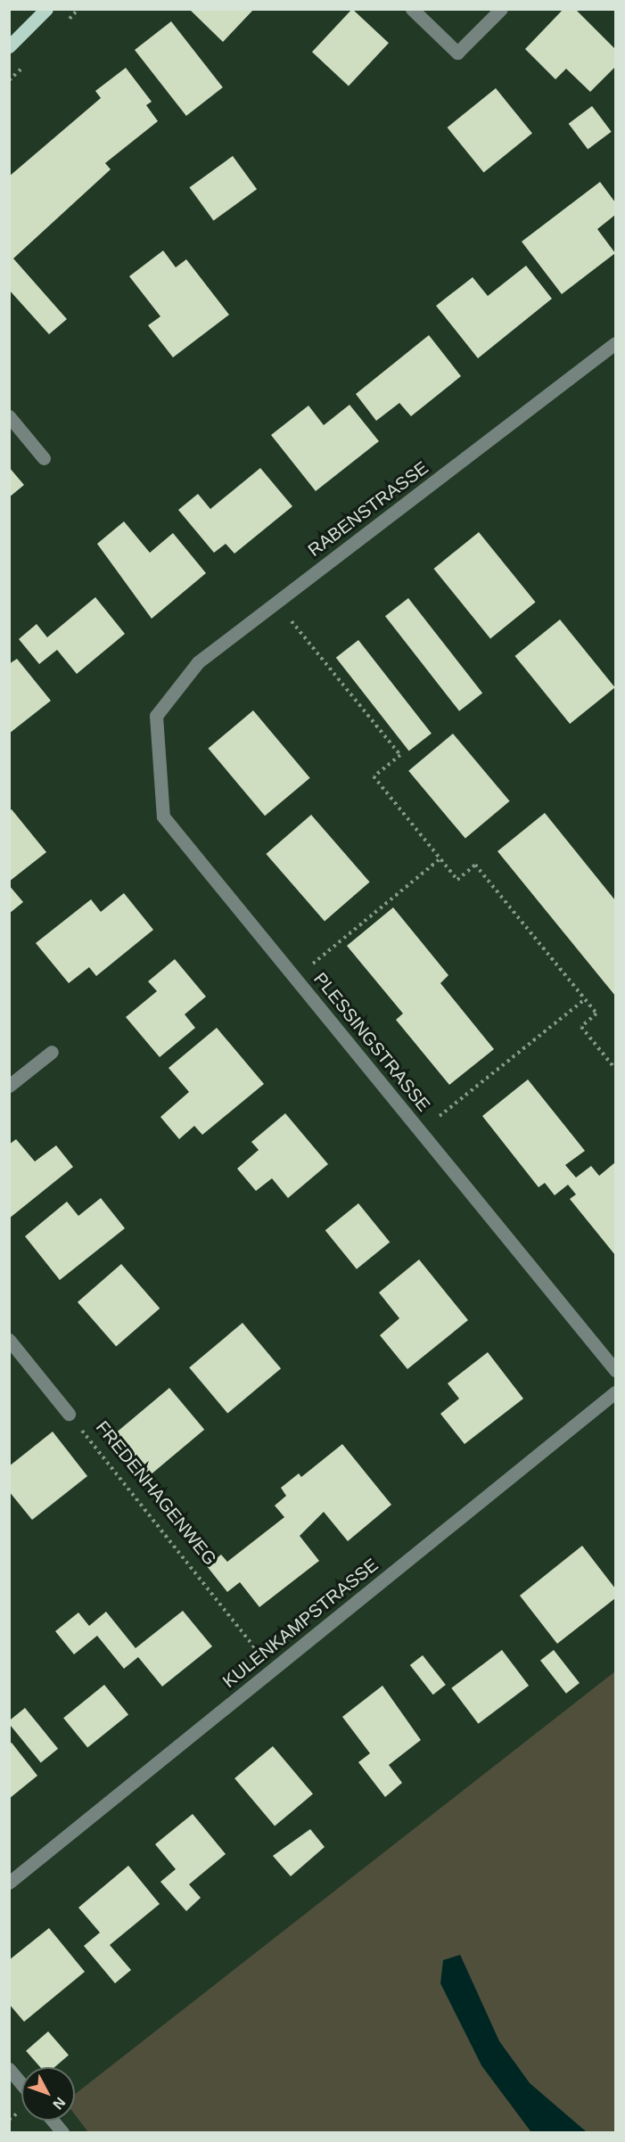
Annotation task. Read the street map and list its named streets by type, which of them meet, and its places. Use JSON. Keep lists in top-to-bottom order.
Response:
{
  "streets": {
    "street": ["RABENSTRASSE", "PLESSINGSTRASSE", "KULENKAMPSTRASSE"],
    "path": ["FREDENHAGENWEG"]
  },
  "crossings": [
    ["RABENSTRASSE", "PLESSINGSTRASSE"],
    ["FREDENHAGENWEG", "KULENKAMPSTRASSE"]
  ],
  "north": "bottom right"
}
